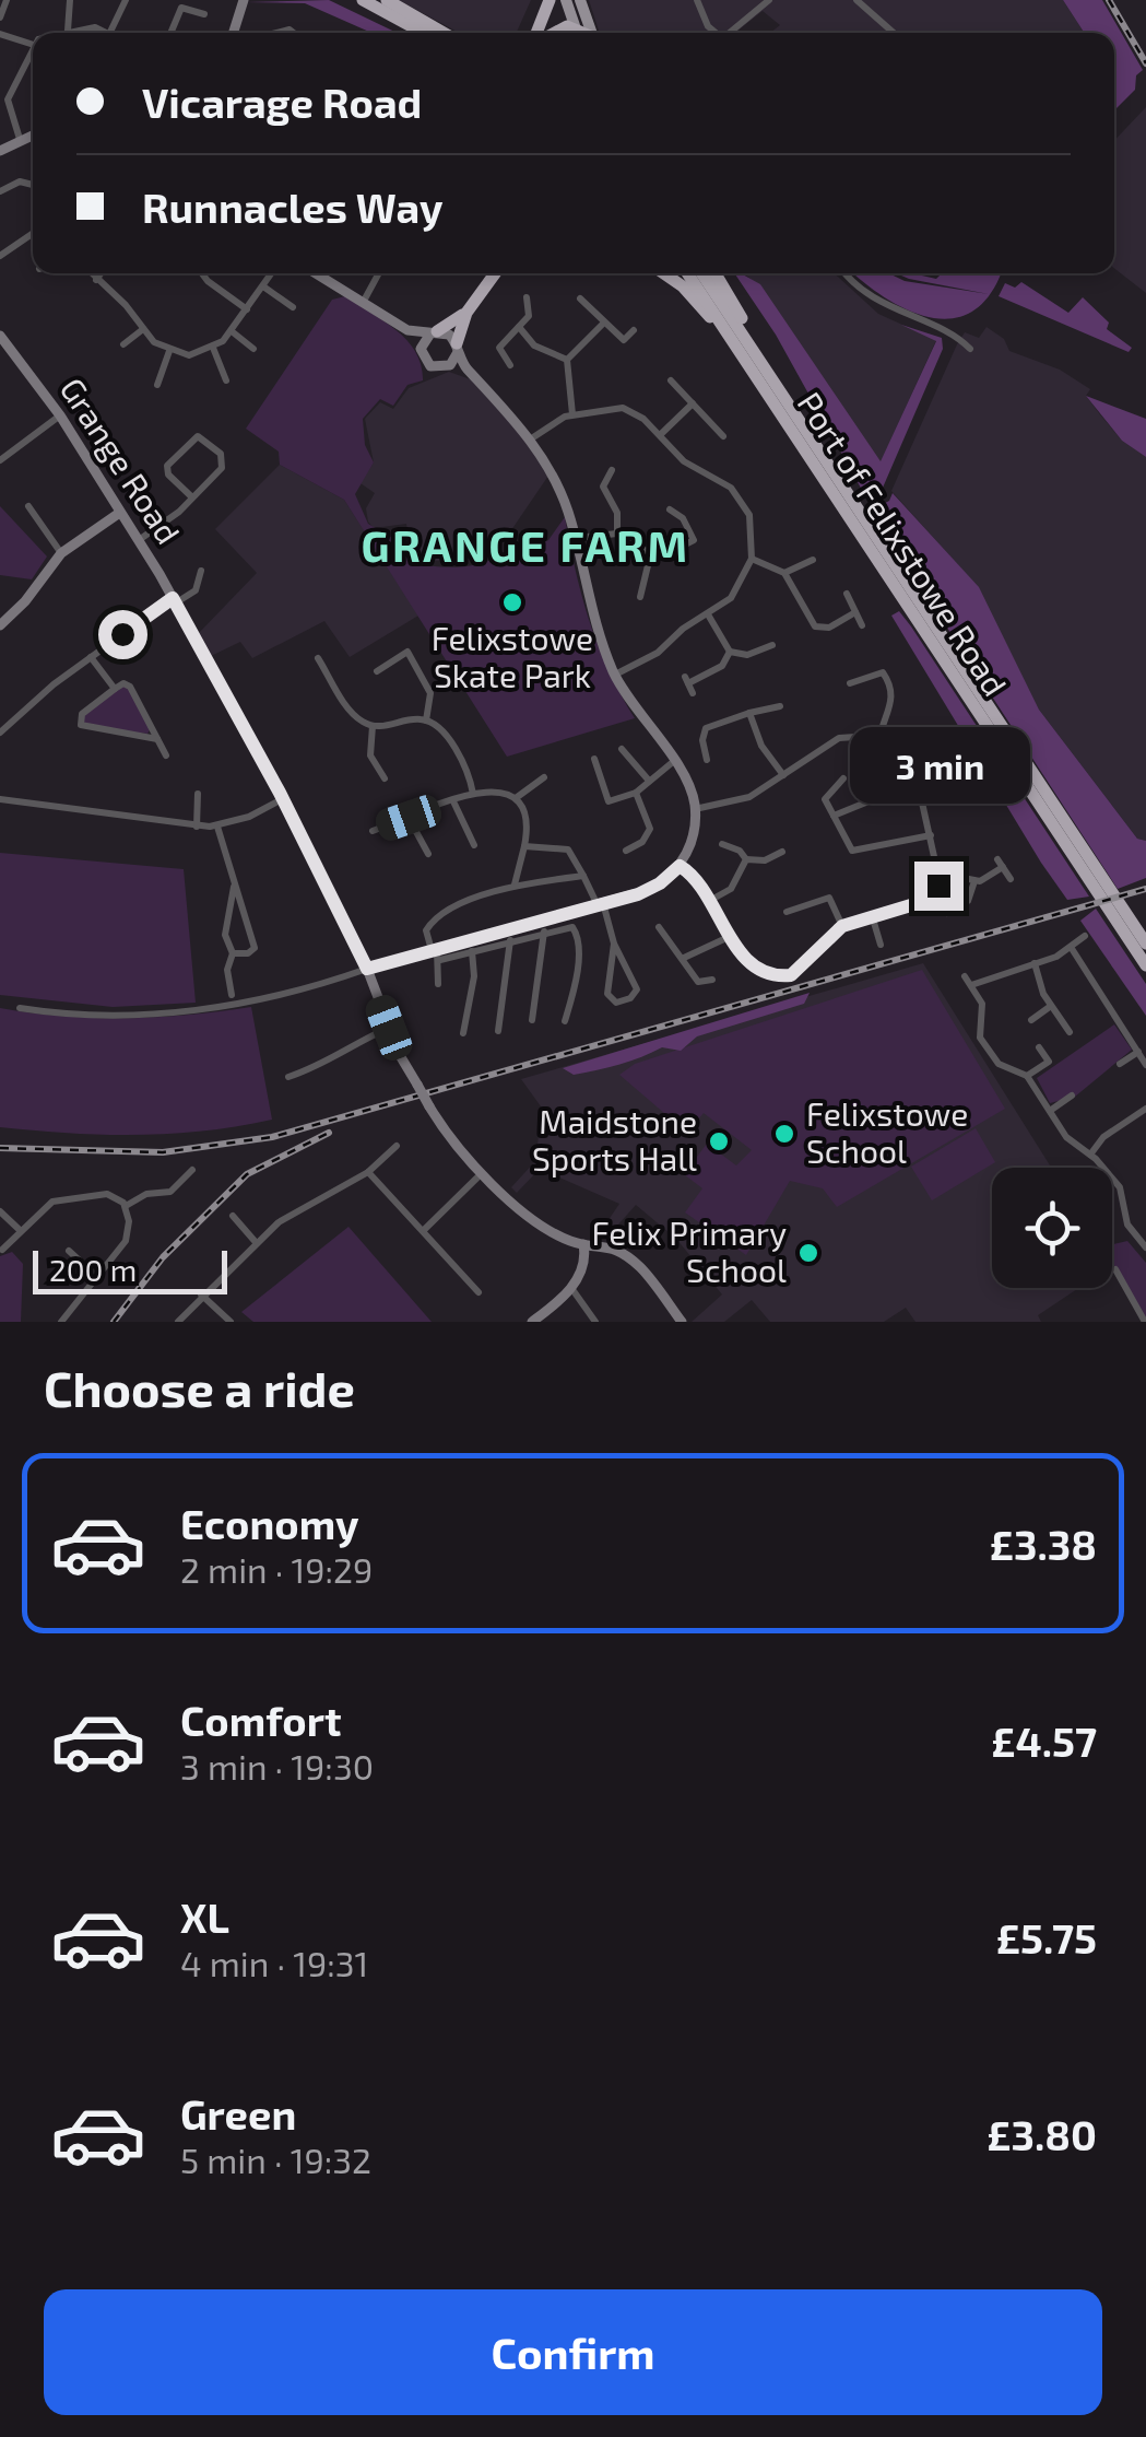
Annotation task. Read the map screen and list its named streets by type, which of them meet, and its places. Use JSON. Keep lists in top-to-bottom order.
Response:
{
  "streets": {
    "highway": ["Port of Felixstowe Road"],
    "street": ["Grange Road"]
  },
  "districts": ["GRANGE FARM"],
  "places": [
    "Felixstowe Skate Park",
    "Felixstowe School",
    "Maidstone Sports Hall",
    "Felix Primary School"
  ],
  "scale_bar": "200 m",
  "page": {
    "banner": ["Vicarage Road", "Runnacles Way"],
    "bubble": "3 min",
    "scale": "200 m",
    "heading": "Choose a ride",
    "list": [
      {
        "name": "Economy",
        "note": "2 min · 19:29",
        "value": "£3.38"
      },
      {
        "name": "Comfort",
        "note": "3 min · 19:30",
        "value": "£4.57"
      },
      {
        "name": "XL",
        "note": "4 min · 19:31",
        "value": "£5.75"
      },
      {
        "name": "Green",
        "note": "5 min · 19:32",
        "value": "£3.80"
      }
    ],
    "buttons": "Confirm"
  }
}
